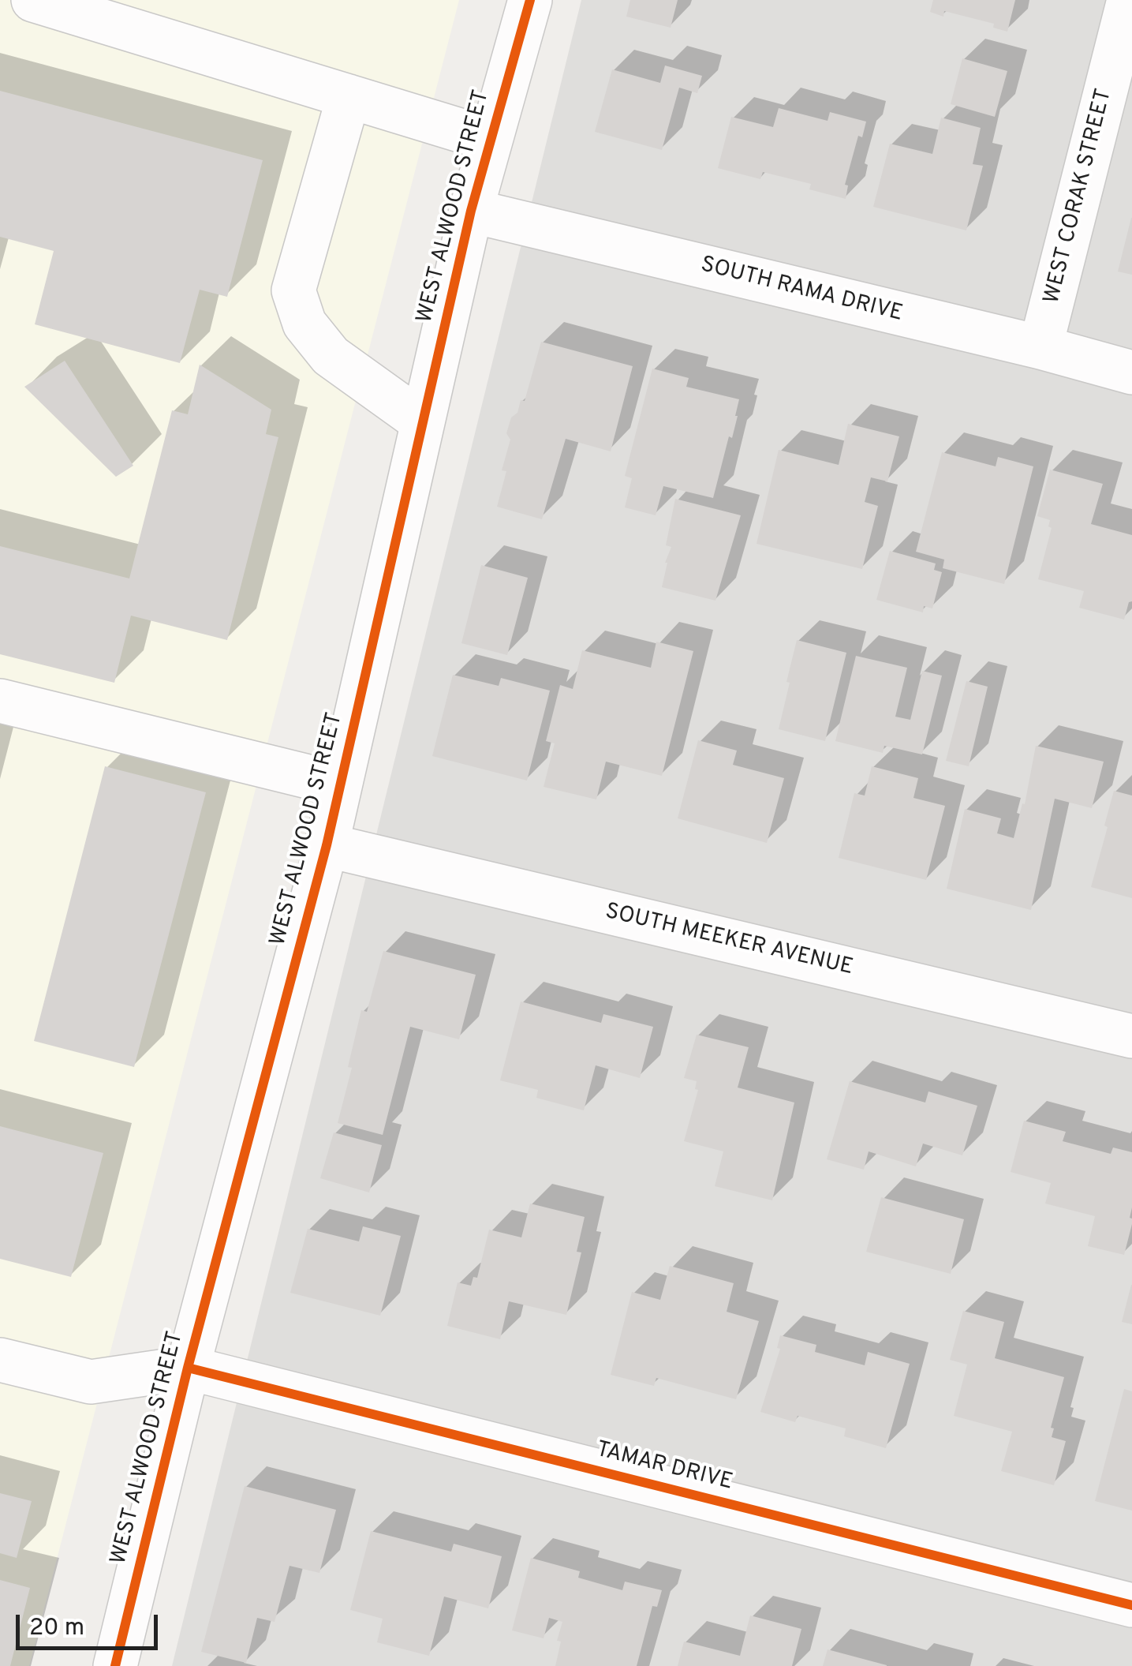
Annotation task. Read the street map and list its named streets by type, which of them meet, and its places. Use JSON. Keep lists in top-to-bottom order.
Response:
{
  "streets": {
    "street": [
      "WEST CORAK STREET",
      "WEST ALWOOD STREET",
      "SOUTH RAMA DRIVE",
      "SOUTH MEEKER AVENUE",
      "TAMAR DRIVE"
    ]
  },
  "crossings": [
    ["WEST CORAK STREET", "SOUTH RAMA DRIVE"],
    ["WEST ALWOOD STREET", "SOUTH RAMA DRIVE"],
    ["WEST ALWOOD STREET", "SOUTH MEEKER AVENUE"],
    ["WEST ALWOOD STREET", "TAMAR DRIVE"]
  ],
  "scale_bar": "20 m"
}
